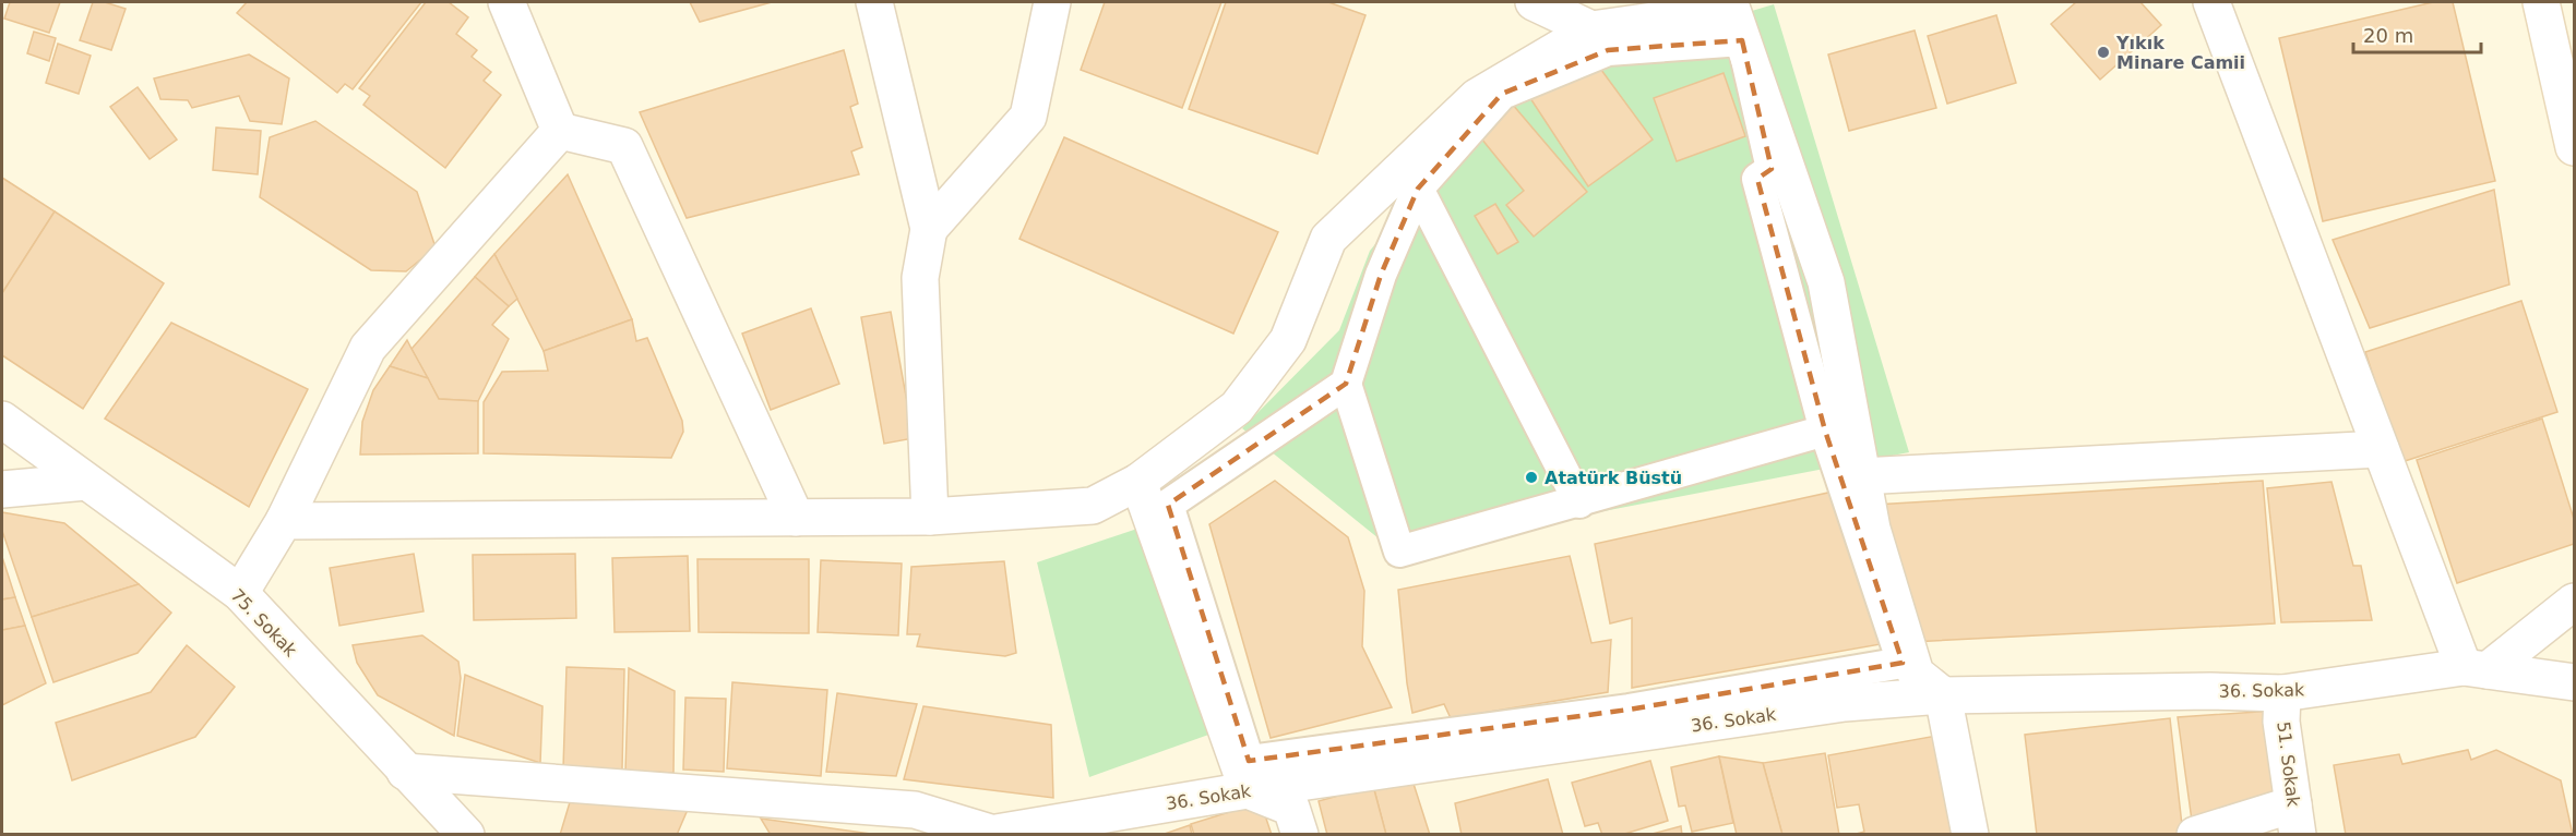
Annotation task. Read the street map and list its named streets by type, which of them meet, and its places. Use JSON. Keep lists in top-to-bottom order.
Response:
{
  "streets": {
    "street": ["75. Sokak", "36. Sokak", "51. Sokak"]
  },
  "crossings": [
    ["36. Sokak", "51. Sokak"]
  ],
  "places": ["Yıkık Minare Camii", "Atatürk Büstü"],
  "scale_bar": "20 m"
}
